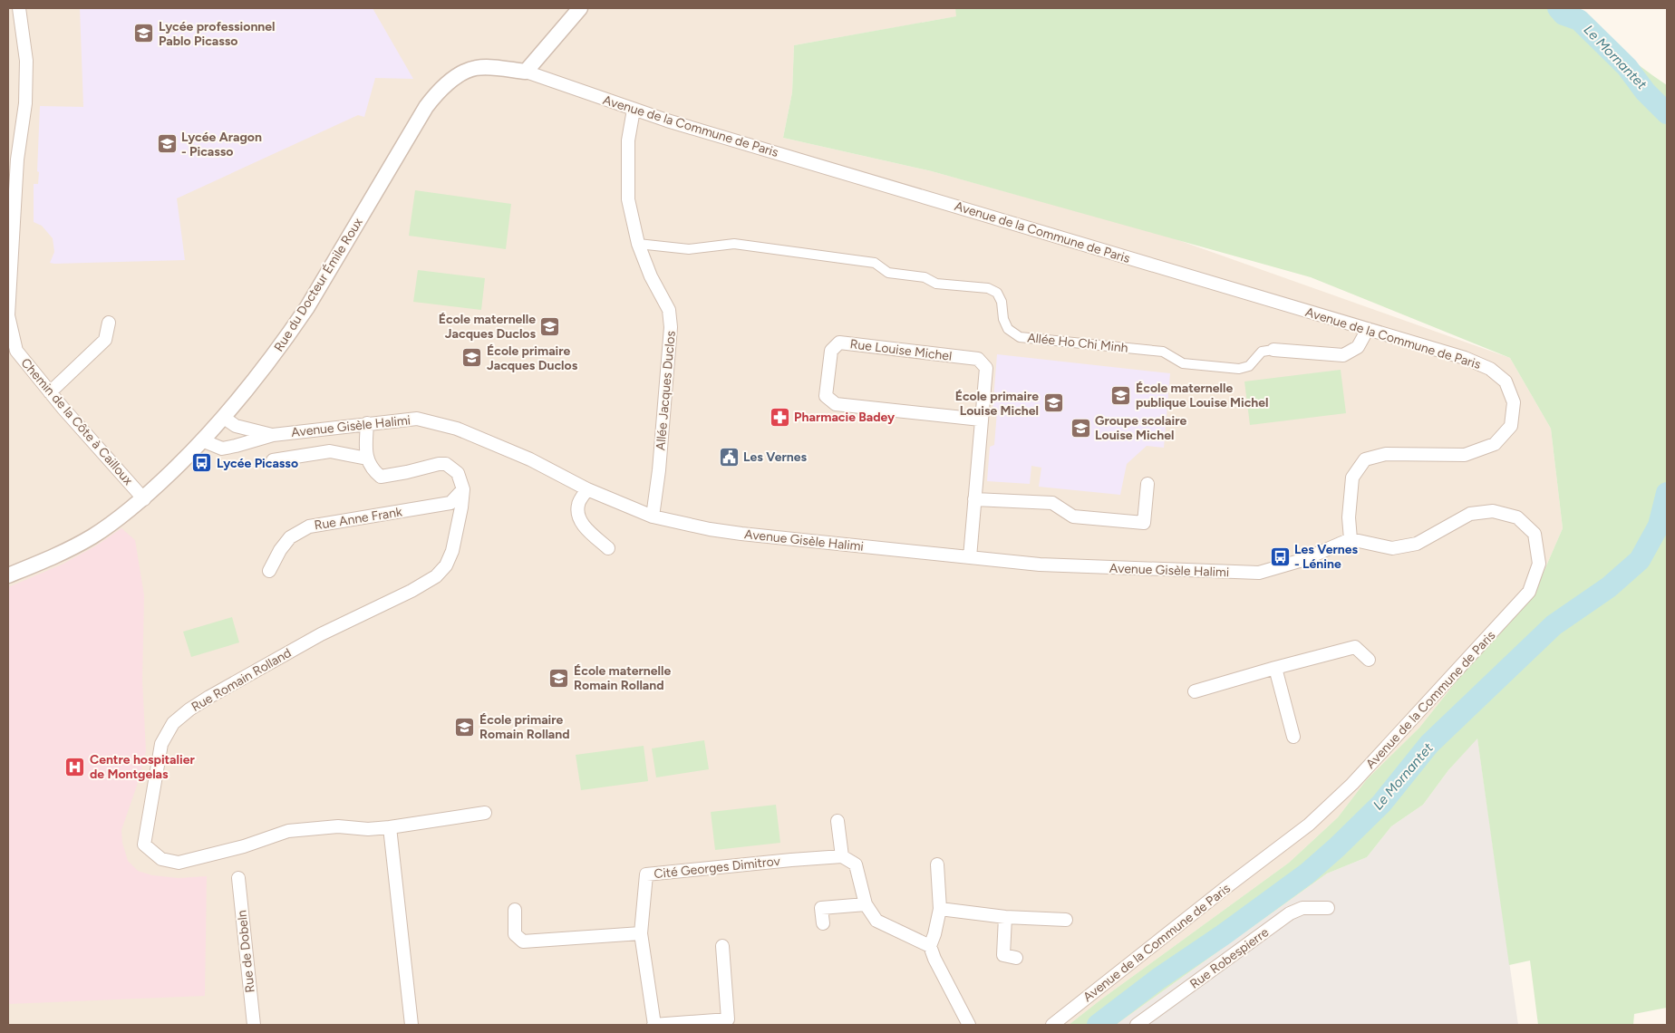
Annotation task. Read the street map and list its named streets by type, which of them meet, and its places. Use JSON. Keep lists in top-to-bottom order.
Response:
{
  "streets": {
    "street": [
      "Avenue de la Commune de Paris",
      "Rue du Docteur Émile Roux",
      "Allée Ho Chi Minh",
      "Rue Louise Michel",
      "Allée Jacques Duclos",
      "Chemin de la Côte à Cailloux",
      "Avenue Gisèle Halimi",
      "Rue Anne Frank",
      "Rue Romain Rolland",
      "Cité Georges Dimitrov",
      "Rue de Dobeln",
      "Rue Robespierre"
    ]
  },
  "crossings": [
    ["Avenue de la Commune de Paris", "Rue du Docteur Émile Roux"],
    ["Avenue de la Commune de Paris", "Allée Ho Chi Minh"],
    ["Avenue de la Commune de Paris", "Allée Jacques Duclos"],
    ["Avenue de la Commune de Paris", "Avenue Gisèle Halimi"],
    ["Rue du Docteur Émile Roux", "Chemin de la Côte à Cailloux"],
    ["Rue du Docteur Émile Roux", "Avenue Gisèle Halimi"],
    ["Allée Ho Chi Minh", "Allée Jacques Duclos"],
    ["Rue Louise Michel", "Avenue Gisèle Halimi"],
    ["Allée Jacques Duclos", "Avenue Gisèle Halimi"],
    ["Rue Anne Frank", "Rue Romain Rolland"]
  ],
  "water": ["Le Mornantet"],
  "places": {
    "school or university": [
      "Lycée professionnel Pablo Picasso",
      "Lycée Aragon - Picasso",
      "École maternelle Jacques Duclos",
      "École primaire Jacques Duclos",
      "École maternelle publique Louise Michel",
      "École primaire Louise Michel",
      "Groupe scolaire Louise Michel",
      "École maternelle Romain Rolland",
      "École primaire Romain Rolland"
    ],
    "pharmacy": ["Pharmacie Badey"],
    "public building": ["Les Vernes"],
    "bus stop": ["Lycée Picasso", "Les Vernes - Lénine"],
    "hospital": ["Centre hospitalier de Montgelas"]
  }
}
